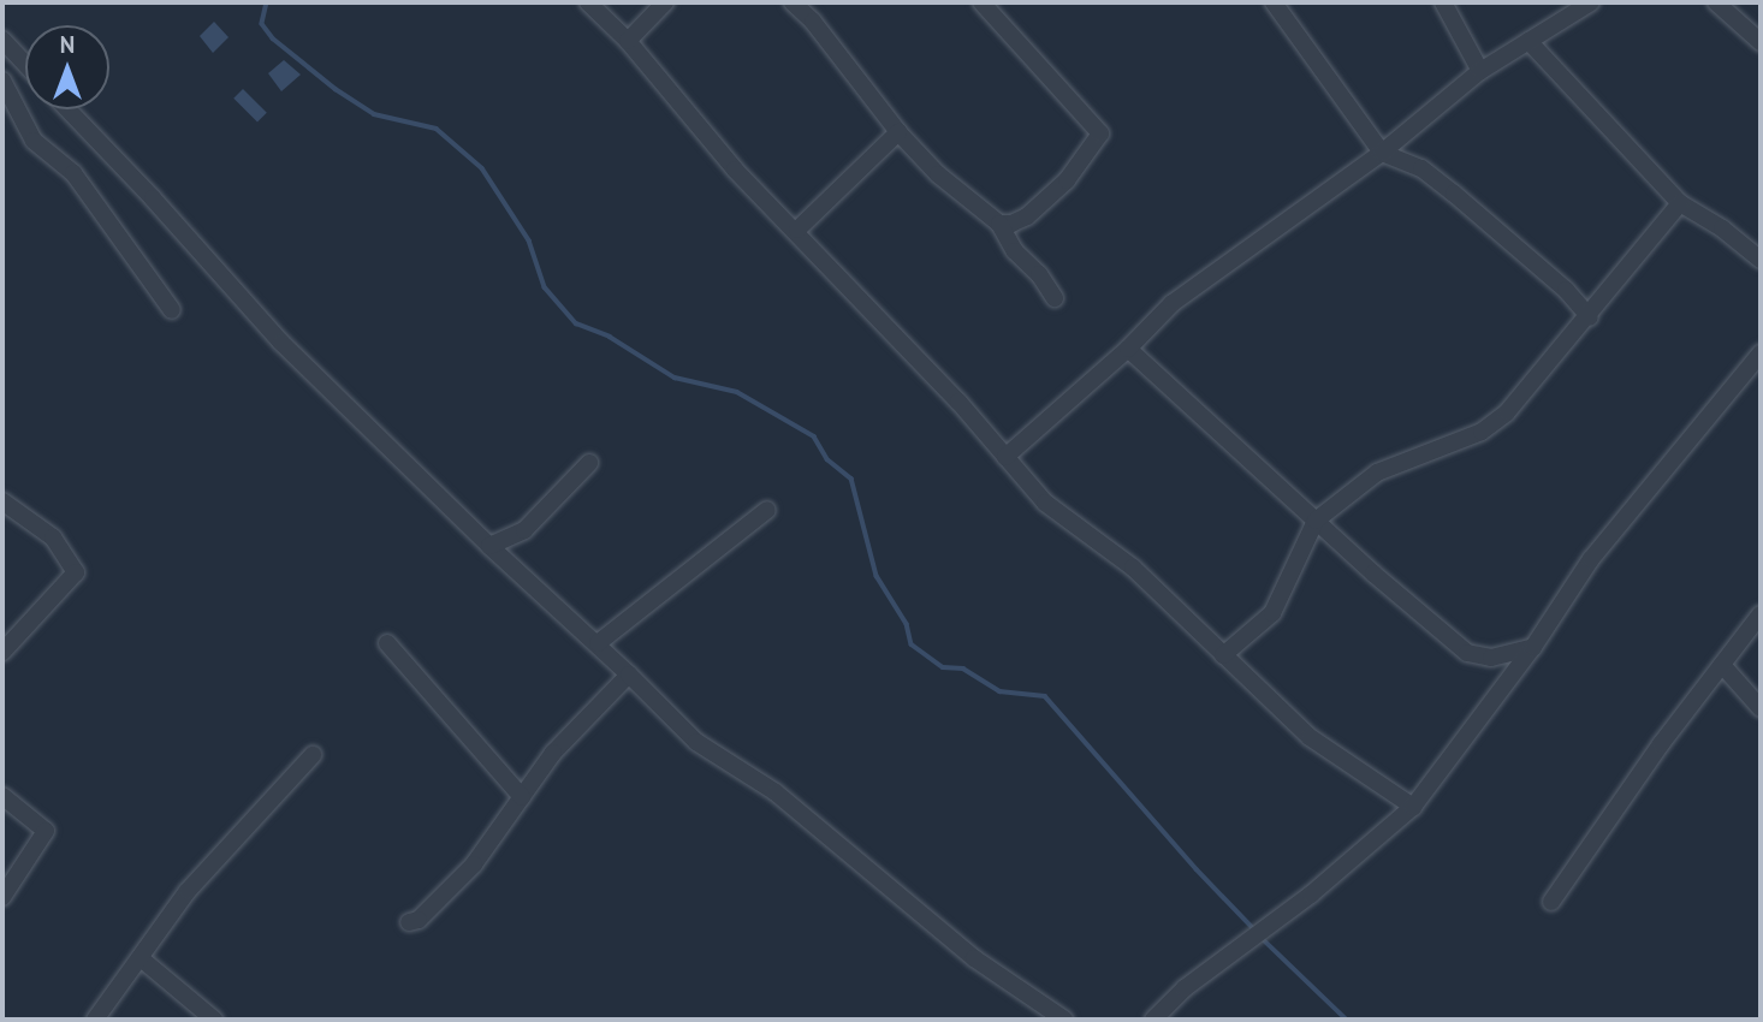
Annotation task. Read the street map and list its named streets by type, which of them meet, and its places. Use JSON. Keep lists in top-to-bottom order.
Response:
{
  "north": "top"
}
